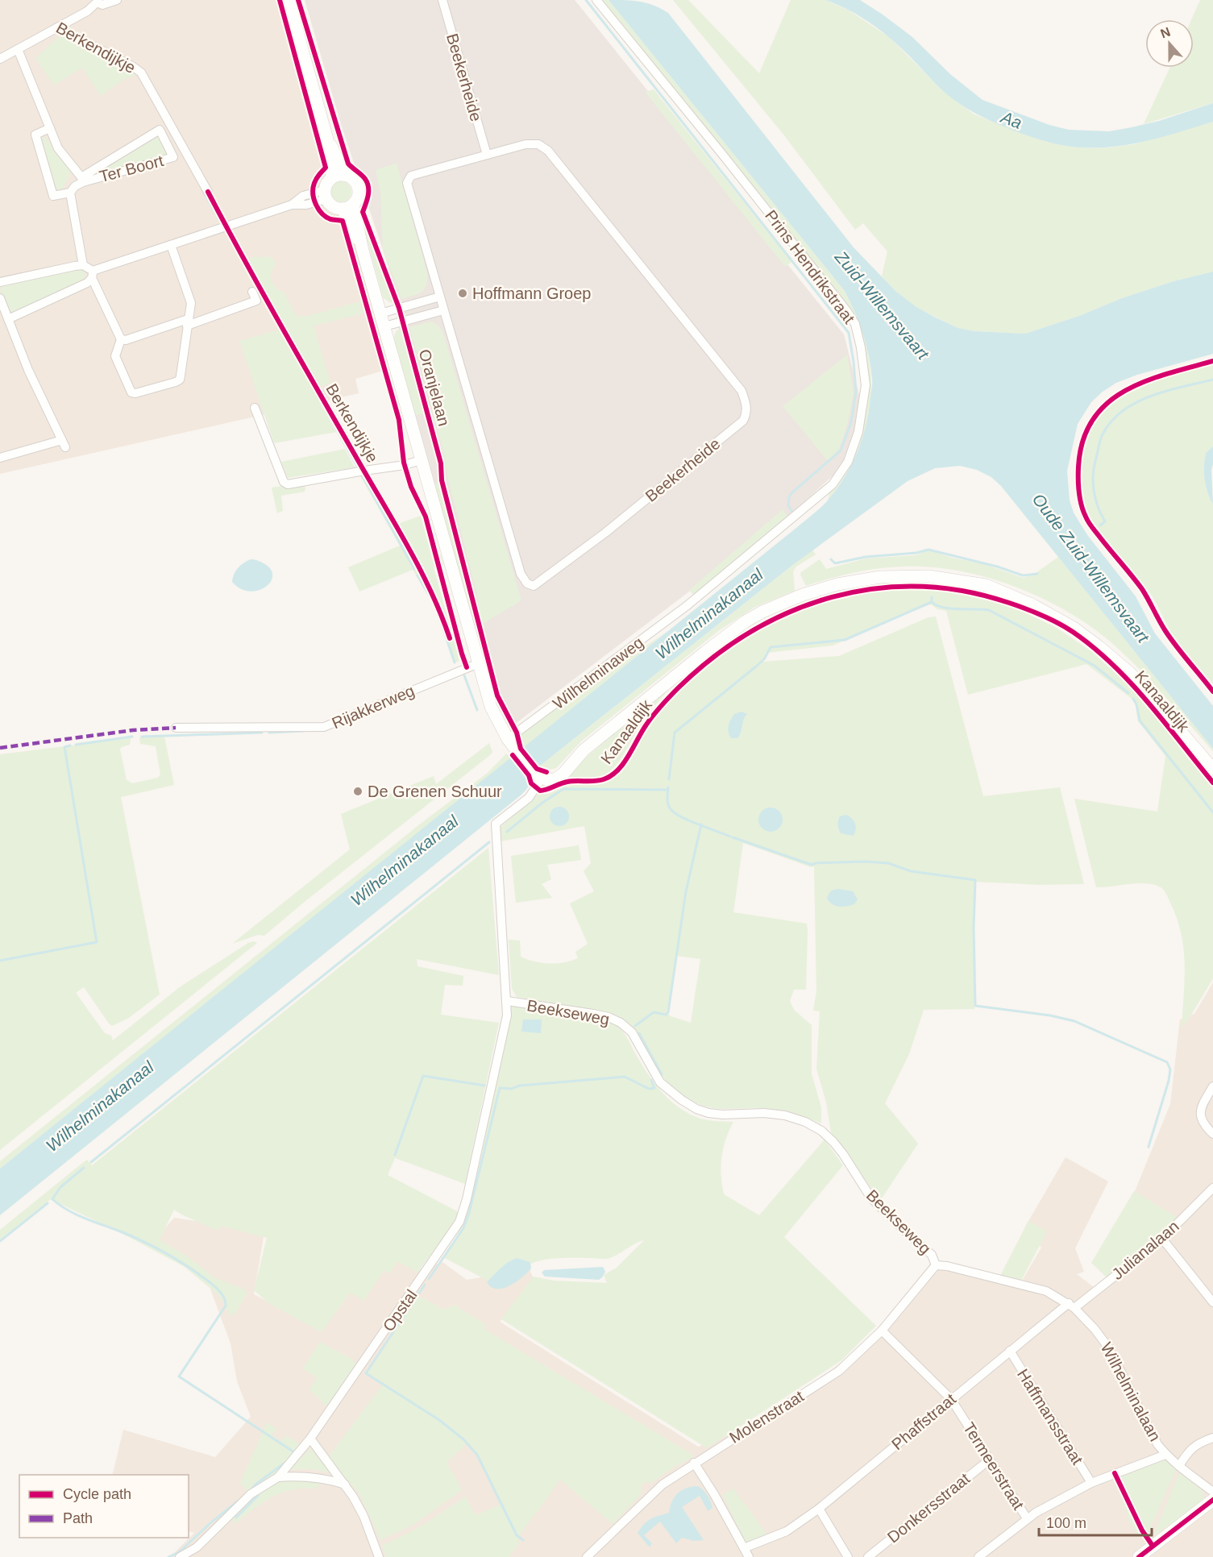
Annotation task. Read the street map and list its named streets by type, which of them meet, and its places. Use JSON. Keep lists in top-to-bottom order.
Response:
{
  "streets": {
    "main road": ["Oranjelaan", "Kanaaldijk"],
    "street": [
      "Berkendijkje",
      "Beekerheide",
      "Ter Boort",
      "Prins Hendrikstraat",
      "Wilhelminaweg",
      "Rijakkerweg",
      "Beekseweg",
      "Julianalaan",
      "Opstal",
      "Wilhelminalaan",
      "Molenstraat",
      "Haffmansstraat",
      "Phaffstraat",
      "Termeerstraat",
      "Donkersstraat"
    ]
  },
  "crossings": [
    ["Prins Hendrikstraat", "Wilhelminaweg"],
    ["Oranjelaan", "Wilhelminaweg"],
    ["Oranjelaan", "Kanaaldijk"],
    ["Oranjelaan", "Rijakkerweg"],
    ["Oranjelaan", "Beekseweg"],
    ["Kanaaldijk", "Beekseweg"],
    ["Beekseweg", "Opstal"],
    ["Beekseweg", "Wilhelminalaan"],
    ["Beekseweg", "Molenstraat"],
    ["Julianalaan", "Wilhelminalaan"],
    ["Julianalaan", "Phaffstraat"],
    ["Wilhelminalaan", "Molenstraat"],
    ["Wilhelminalaan", "Phaffstraat"],
    ["Molenstraat", "Termeerstraat"],
    ["Haffmansstraat", "Phaffstraat"],
    ["Phaffstraat", "Termeerstraat"],
    ["Termeerstraat", "Donkersstraat"]
  ],
  "water": [
    "Aa",
    "Zuid-Willemsvaart",
    "Oude Zuid-Willemsvaart",
    "Wilhelminakanaal"
  ],
  "places": ["Hoffmann Groep", "De Grenen Schuur"],
  "legend": ["Cycle path", "Path"],
  "scale_bar": "100 m",
  "north": "top"
}
